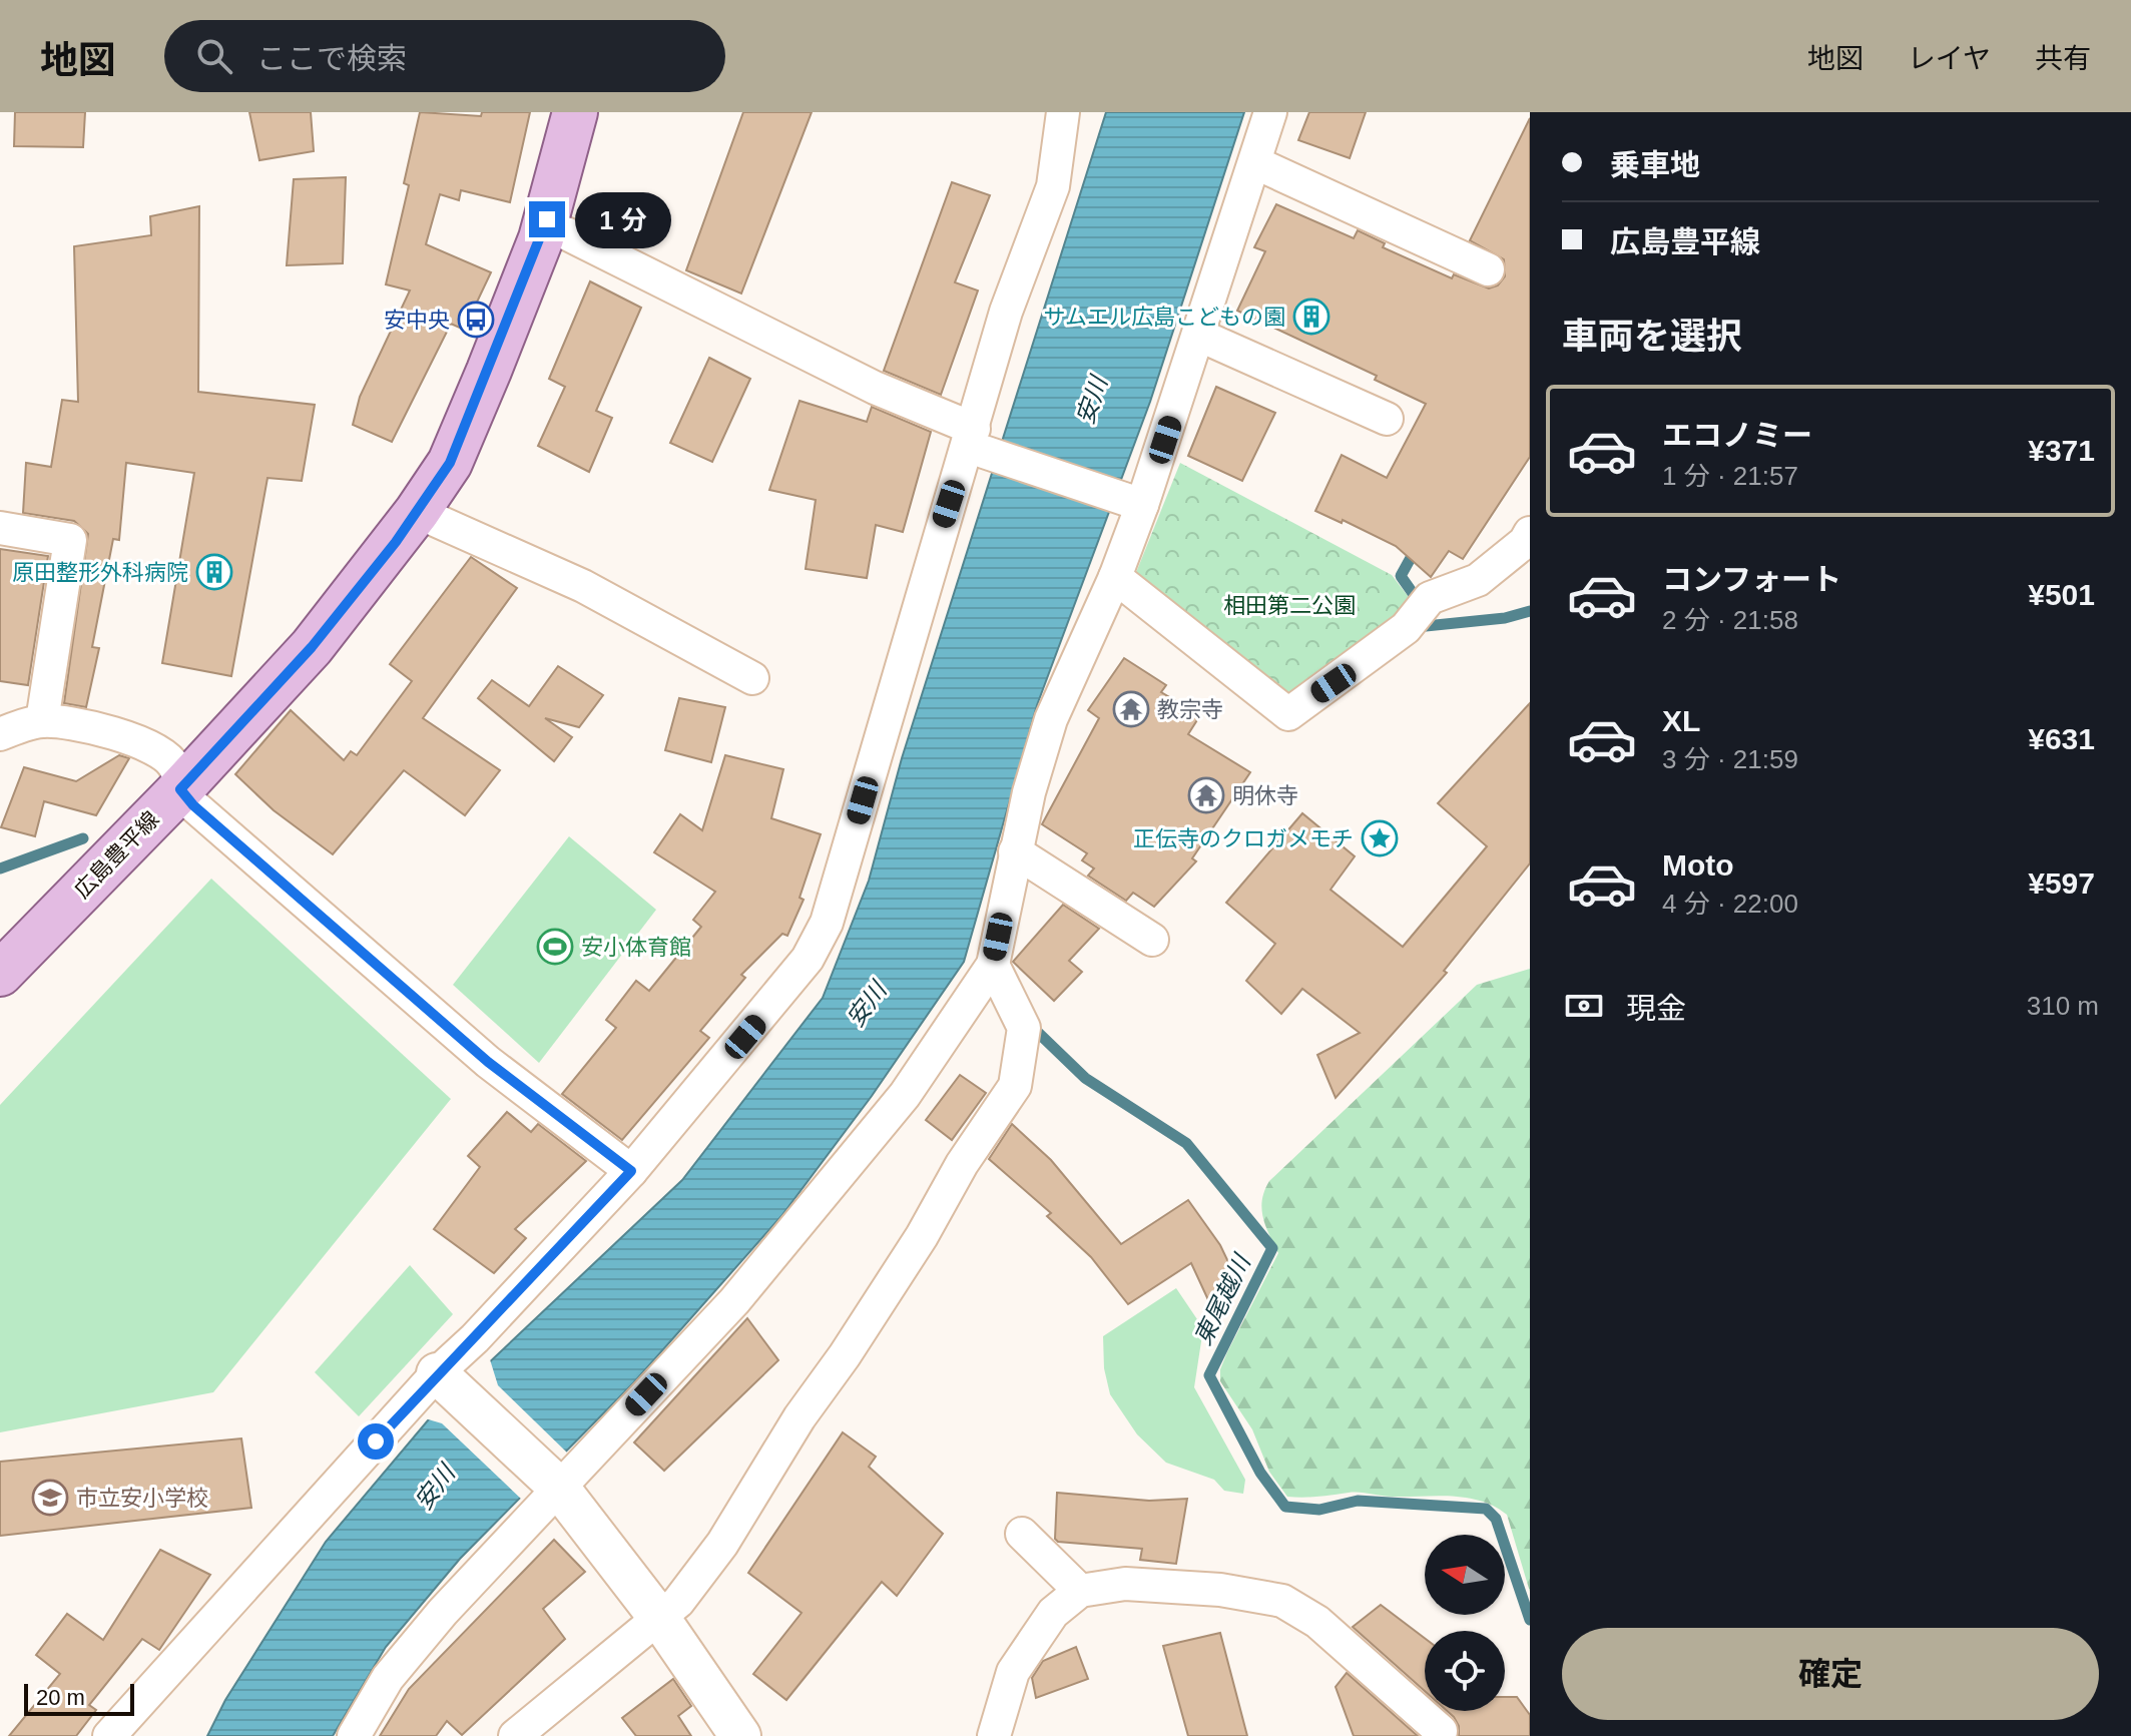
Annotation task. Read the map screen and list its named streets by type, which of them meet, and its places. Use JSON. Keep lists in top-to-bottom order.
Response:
{
  "streets": {
    "main road": ["広島豊平線"]
  },
  "water": ["安川", "東尾越川"],
  "parks": ["相田第二公園"],
  "places": {
    "building": ["サムエル広島こどもの園", "原田整形外科病院"],
    "bus stop": ["安中央"],
    "temple": ["教宗寺", "明休寺"],
    "place": ["正伝寺のクロガメモチ"],
    "sports": ["安小体育館"],
    "school or university": ["市立安小学校"]
  },
  "scale_bar": "20 m",
  "north": "left",
  "page": {
    "header": "地図",
    "search": "ここで検索",
    "nav": ["地図", "レイヤ", "共有"],
    "banner": ["乗車地", "広島豊平線"],
    "bubble": "1 分",
    "heading": "車両を選択",
    "list": [
      {
        "name": "エコノミー",
        "note": "1 分 · 21:57",
        "value": "¥371"
      },
      {
        "name": "コンフォート",
        "note": "2 分 · 21:58",
        "value": "¥501"
      },
      {
        "name": "XL",
        "note": "3 分 · 21:59",
        "value": "¥631"
      },
      {
        "name": "Moto",
        "note": "4 分 · 22:00",
        "value": "¥597"
      }
    ],
    "pay": ["現金", "310 m"],
    "buttons": "確定",
    "scale": "20 m"
  }
}
